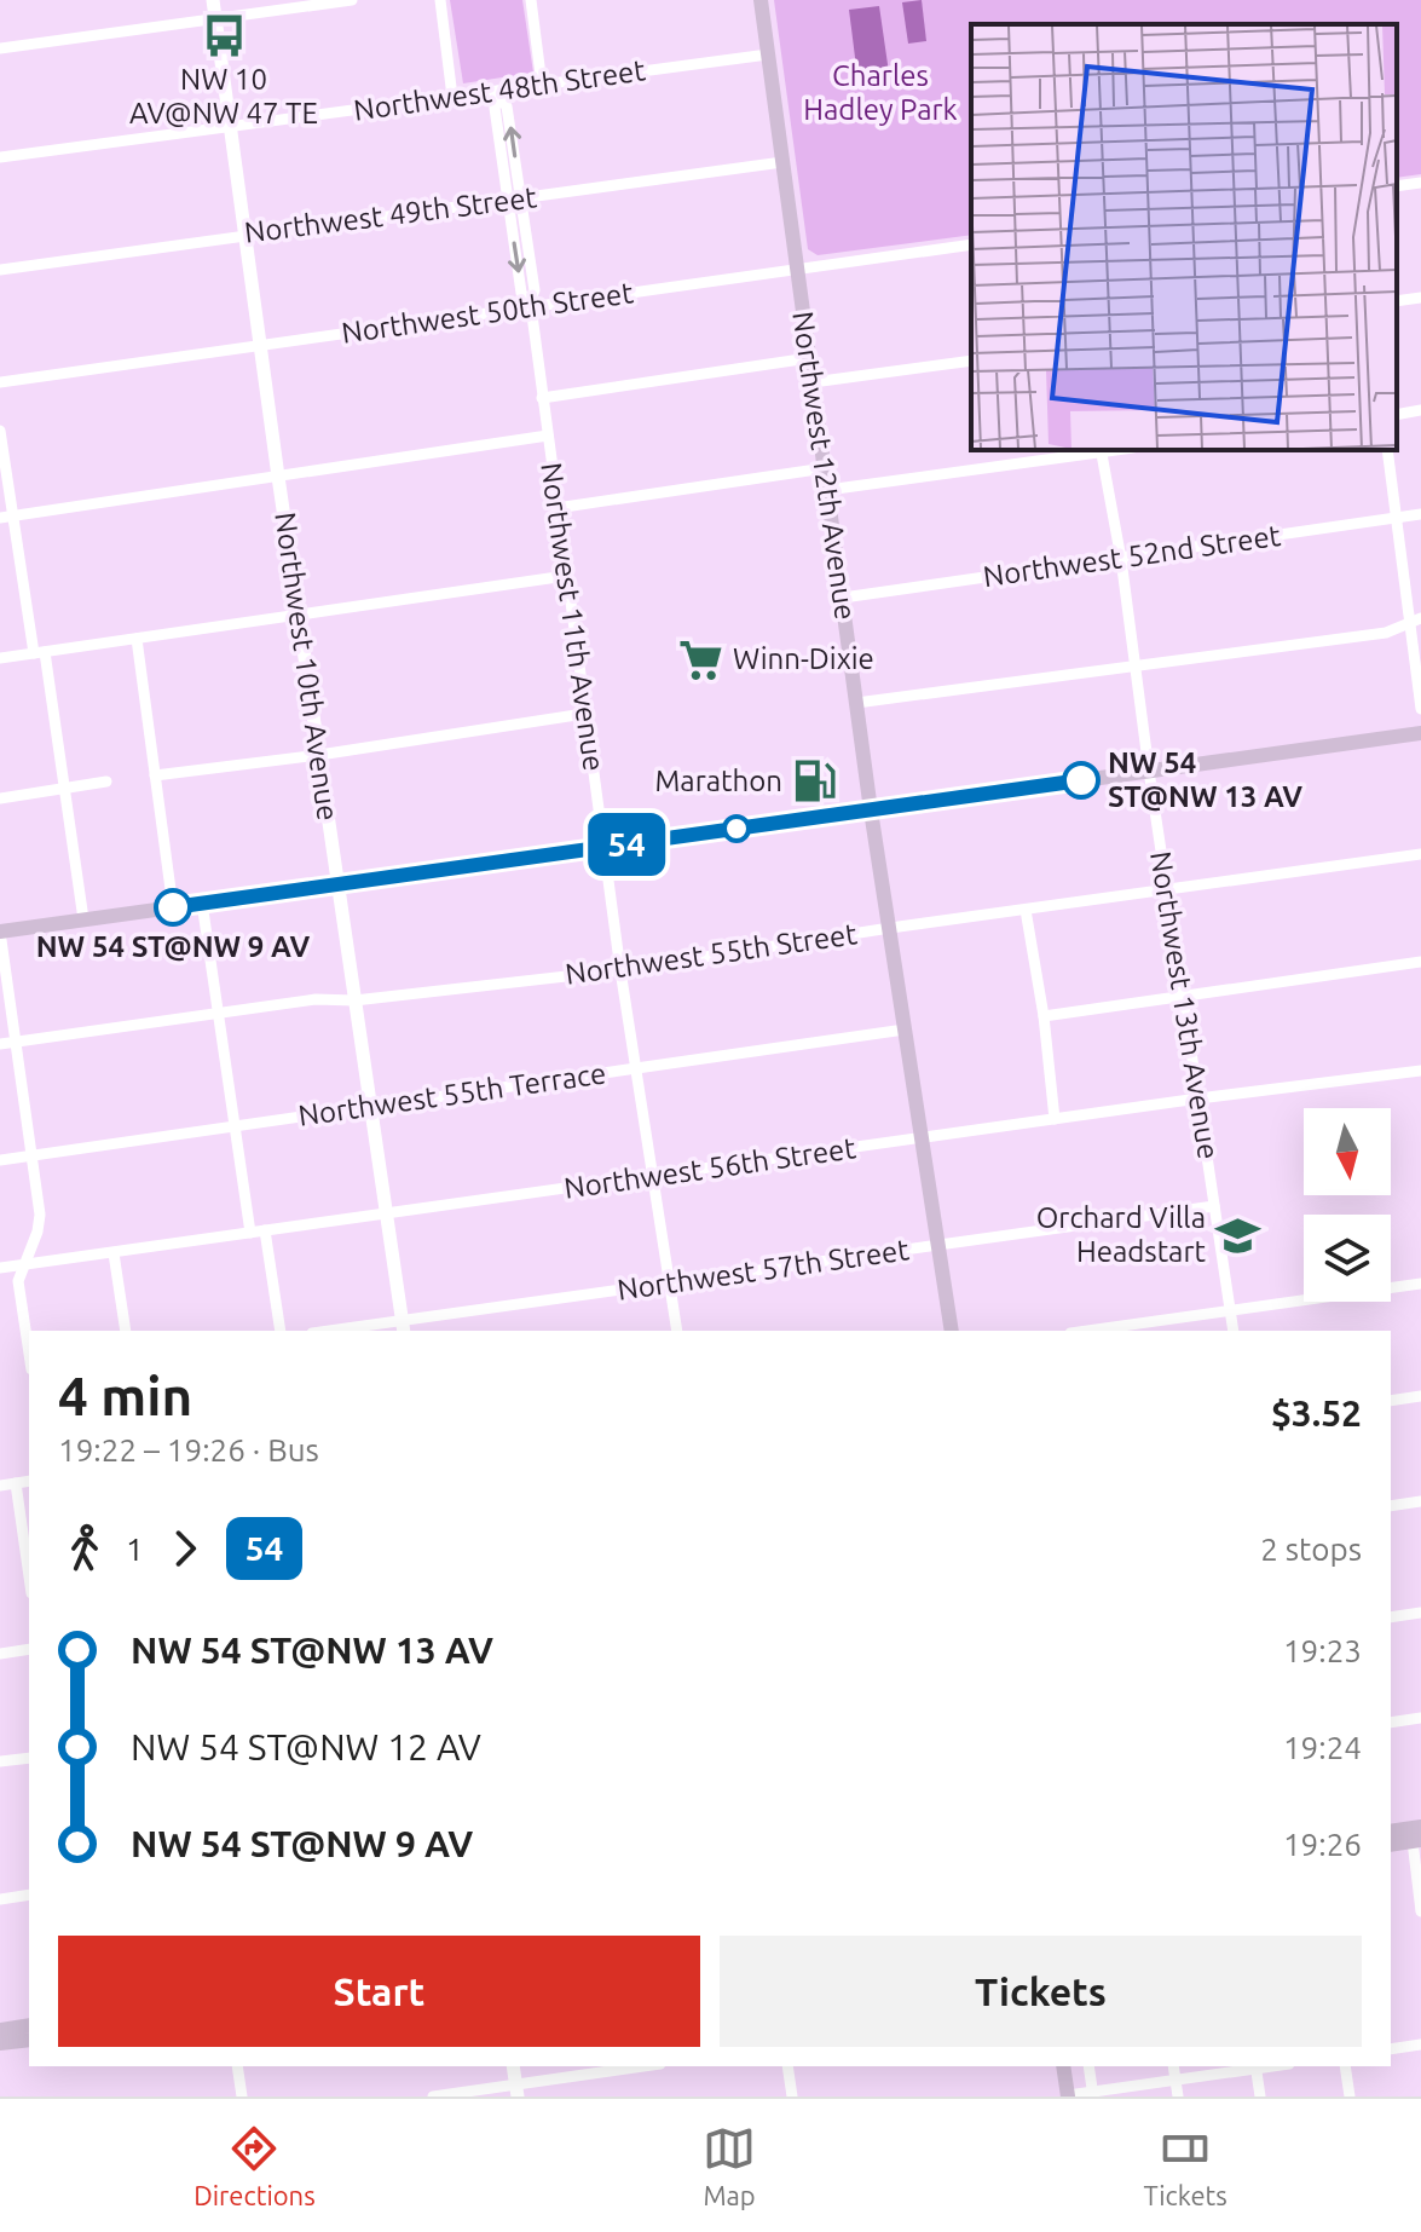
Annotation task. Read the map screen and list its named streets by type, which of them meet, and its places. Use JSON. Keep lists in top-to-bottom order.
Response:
{
  "streets": {
    "main road": ["Northwest 12th Avenue"],
    "street": [
      "Northwest 48th Street",
      "Northwest 49th Street",
      "Northwest 50th Street",
      "Northwest 52nd Street",
      "Northwest 11th Avenue",
      "Northwest 10th Avenue",
      "Northwest 55th Street",
      "Northwest 13th Avenue",
      "Northwest 55th Terrace",
      "Northwest 56th Street",
      "Northwest 57th Street"
    ]
  },
  "crossings": [
    ["Northwest 48th Street", "Northwest 12th Avenue"],
    ["Northwest 48th Street", "Northwest 11th Avenue"],
    ["Northwest 48th Street", "Northwest 10th Avenue"],
    ["Northwest 49th Street", "Northwest 12th Avenue"],
    ["Northwest 49th Street", "Northwest 11th Avenue"],
    ["Northwest 49th Street", "Northwest 10th Avenue"],
    ["Northwest 50th Street", "Northwest 12th Avenue"],
    ["Northwest 50th Street", "Northwest 11th Avenue"],
    ["Northwest 50th Street", "Northwest 10th Avenue"],
    ["Northwest 12th Avenue", "Northwest 52nd Street"],
    ["Northwest 12th Avenue", "Northwest 55th Street"],
    ["Northwest 12th Avenue", "Northwest 55th Terrace"],
    ["Northwest 12th Avenue", "Northwest 56th Street"],
    ["Northwest 12th Avenue", "Northwest 57th Street"],
    ["Northwest 52nd Street", "Northwest 13th Avenue"],
    ["Northwest 11th Avenue", "Northwest 55th Street"],
    ["Northwest 11th Avenue", "Northwest 55th Terrace"],
    ["Northwest 11th Avenue", "Northwest 56th Street"],
    ["Northwest 11th Avenue", "Northwest 57th Street"],
    ["Northwest 10th Avenue", "Northwest 55th Street"],
    ["Northwest 10th Avenue", "Northwest 55th Terrace"],
    ["Northwest 10th Avenue", "Northwest 56th Street"],
    ["Northwest 10th Avenue", "Northwest 57th Street"],
    ["Northwest 55th Street", "Northwest 13th Avenue"],
    ["Northwest 13th Avenue", "Northwest 56th Street"],
    ["Northwest 13th Avenue", "Northwest 57th Street"]
  ],
  "parks": ["Charles Hadley Park"],
  "places": {
    "bus stop": ["NW 10 AV@NW 47 TE"],
    "supermarket": ["Winn-Dixie"],
    "other": ["NW 54 ST@NW 13 AV", "NW 54 ST@NW 9 AV"],
    "fuel station": ["Marathon"],
    "school or university": ["Orchard Villa Headstart"]
  },
  "lines": ["bus line 54"],
  "north": "bottom",
  "page": {
    "on_map": "54",
    "heading": ["4 min", "19:22 – 19:26 · Bus", "$3.52"],
    "legs": ["1", "54", "2 stops"],
    "list": [
      {
        "name": "NW 54 ST@NW 13 AV",
        "value": "19:23"
      },
      {
        "name": "NW 54 ST@NW 12 AV",
        "value": "19:24"
      },
      {
        "name": "NW 54 ST@NW 9 AV",
        "value": "19:26"
      }
    ],
    "buttons": ["Start", "Tickets"],
    "tabs": ["Directions", "Map", "Tickets"]
  }
}
